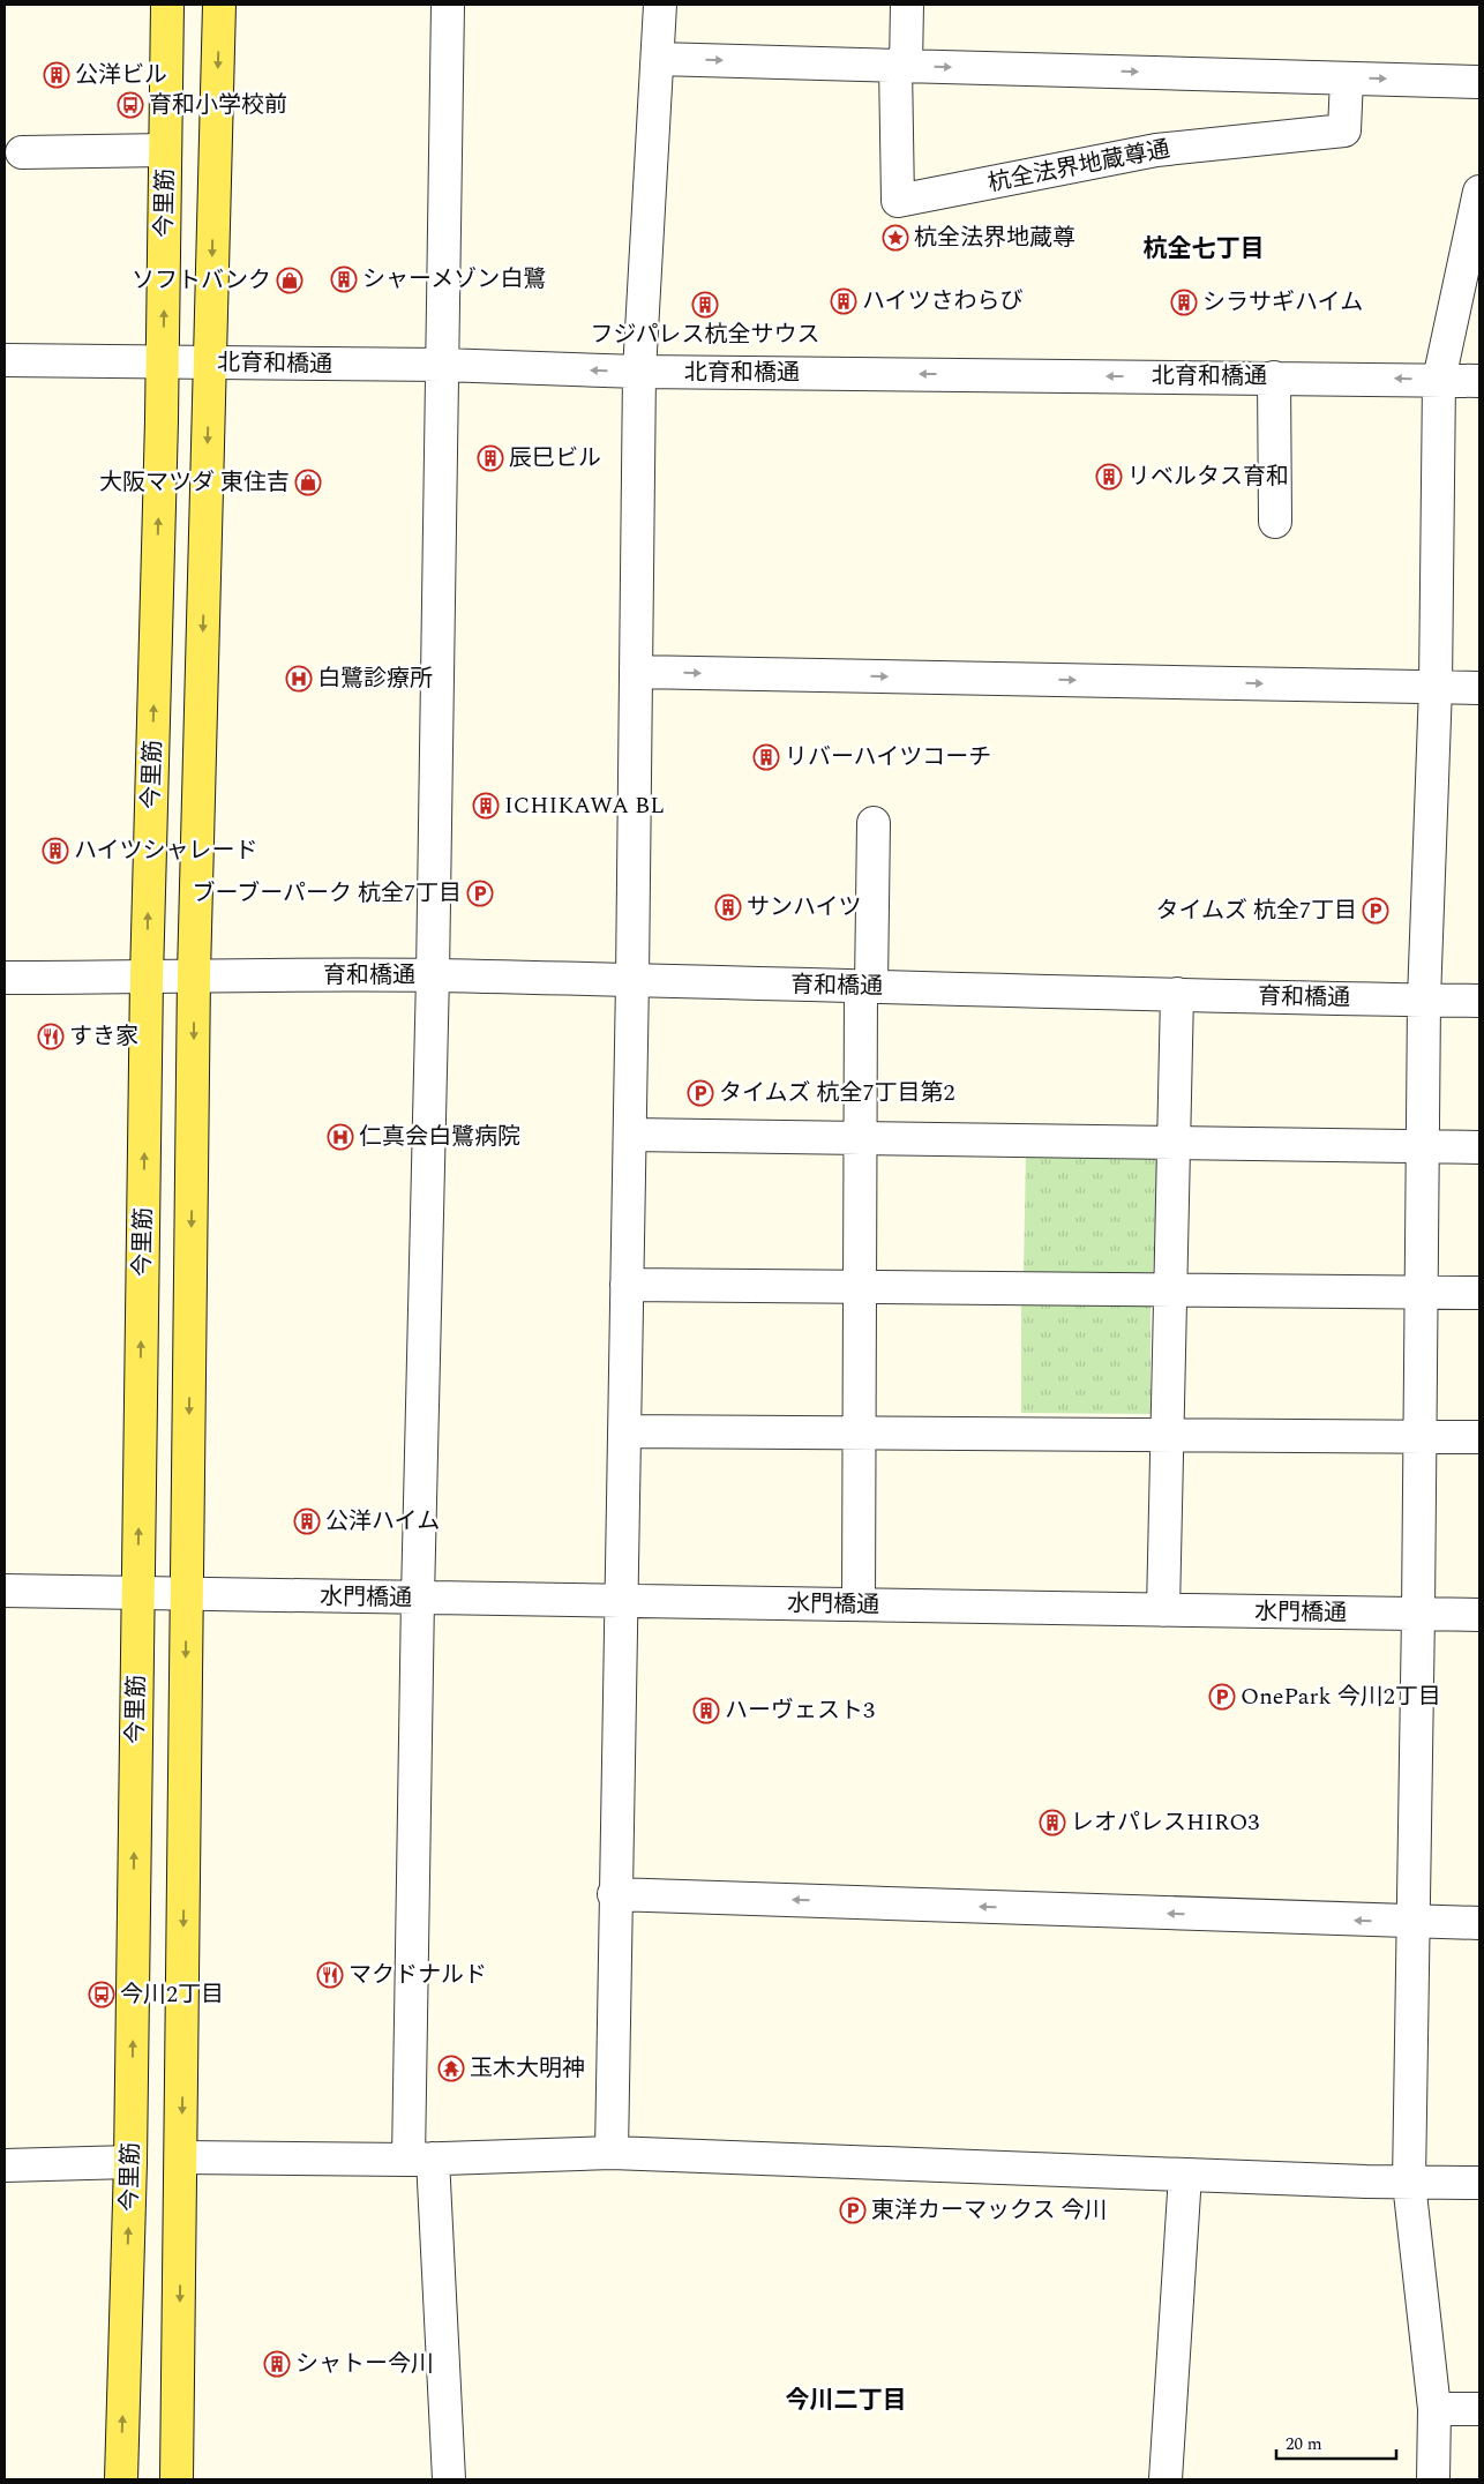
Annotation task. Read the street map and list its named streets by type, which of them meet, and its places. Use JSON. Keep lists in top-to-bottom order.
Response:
{
  "streets": {
    "main road": ["今里筋"],
    "street": [
      "杭全法界地蔵尊通",
      "北育和橋通",
      "育和橋通",
      "水門橋通"
    ]
  },
  "crossings": [
    ["今里筋", "北育和橋通"],
    ["今里筋", "育和橋通"],
    ["今里筋", "水門橋通"]
  ],
  "one_way": ["北育和橋通"],
  "districts": ["杭全七丁目", "今川二丁目"],
  "places": {
    "building": [
      "公洋ビル",
      "シャーメゾン白鷺",
      "ハイツさわらび",
      "シラサギハイム",
      "フジパレス杭全サウス",
      "辰巳ビル",
      "リベルタス育和",
      "リバーハイツコーチ",
      "ICHIKAWA BL",
      "ハイツシャレード",
      "サンハイツ",
      "公洋ハイム",
      "ハーヴェスト3",
      "レオパレスHIRO3",
      "シャトー今川"
    ],
    "bus stop": ["育和小学校前", "今川2丁目"],
    "place": ["杭全法界地蔵尊"],
    "shop": ["ソフトバンク", "大阪マツダ 東住吉"],
    "hospital": ["白鷺診療所", "仁真会白鷺病院"],
    "parking": [
      "ブーブーパーク 杭全7丁目",
      "タイムズ 杭全7丁目",
      "タイムズ 杭全7丁目第2",
      "OnePark 今川2丁目",
      "東洋カーマックス 今川"
    ],
    "restaurant": ["すき家", "マクドナルド"],
    "temple": ["玉木大明神"]
  },
  "scale_bar": "20 m"
}
